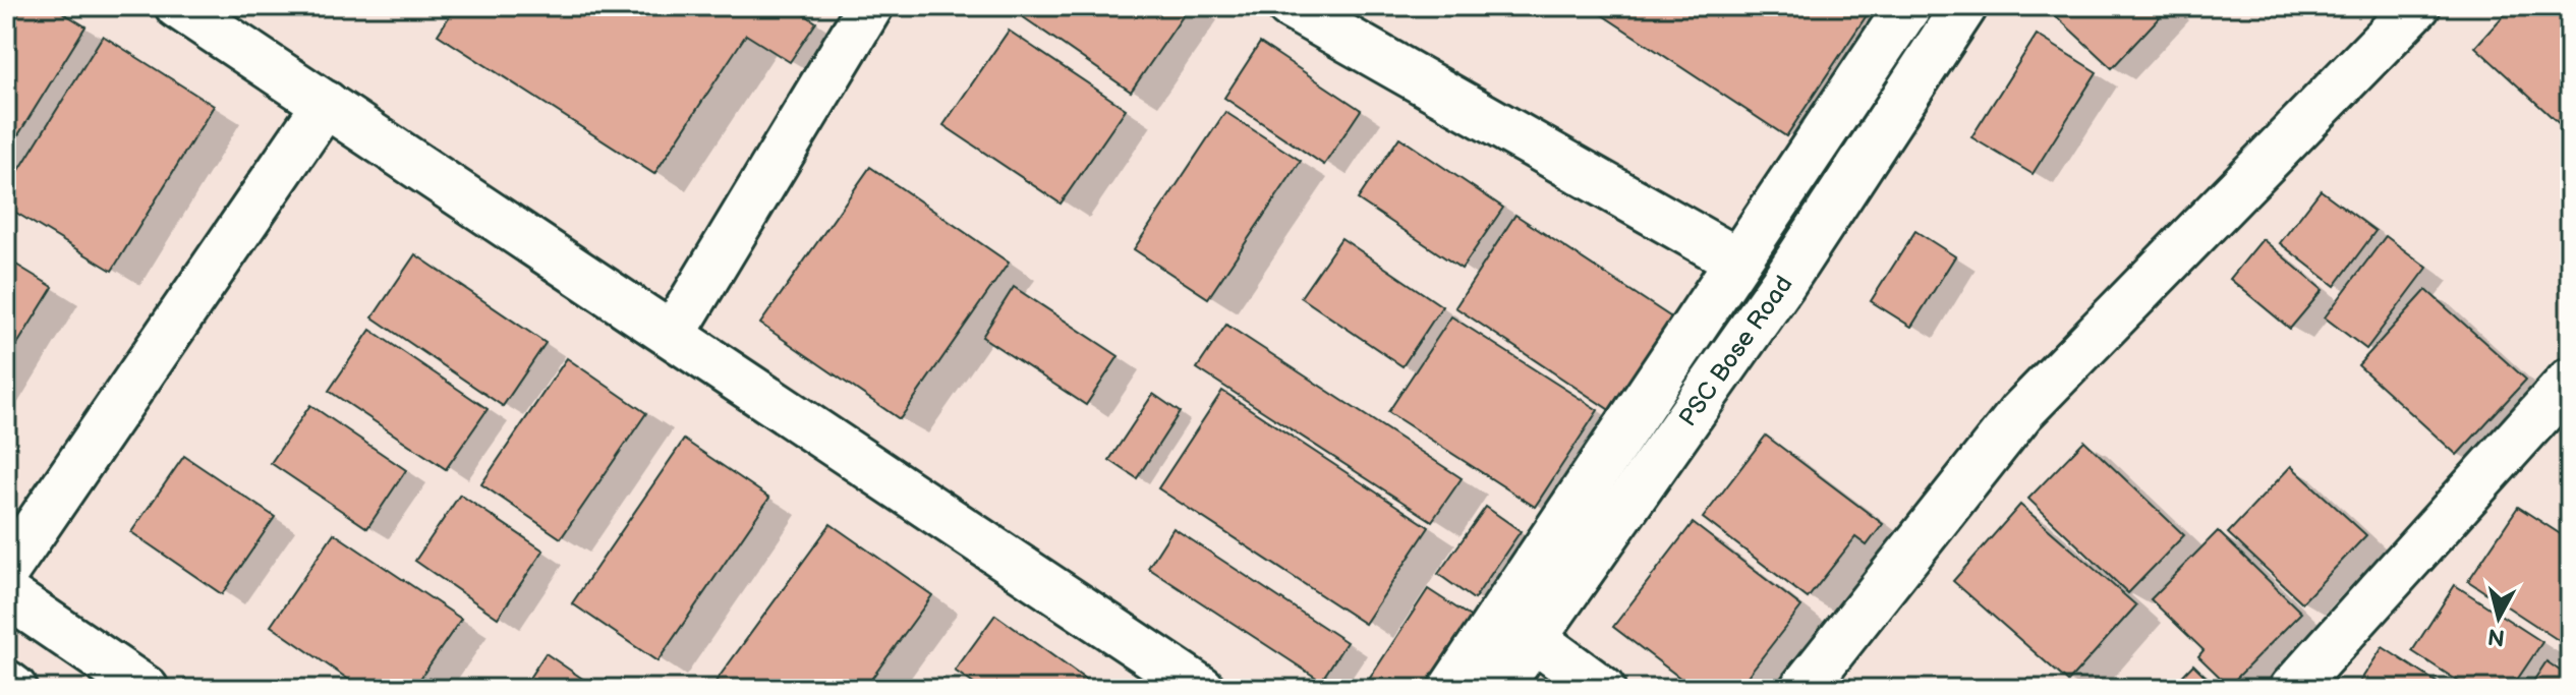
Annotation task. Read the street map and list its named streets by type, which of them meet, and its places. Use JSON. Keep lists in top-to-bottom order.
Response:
{
  "streets": {
    "street": ["PSC Bose Road"]
  },
  "north": "bottom"
}
